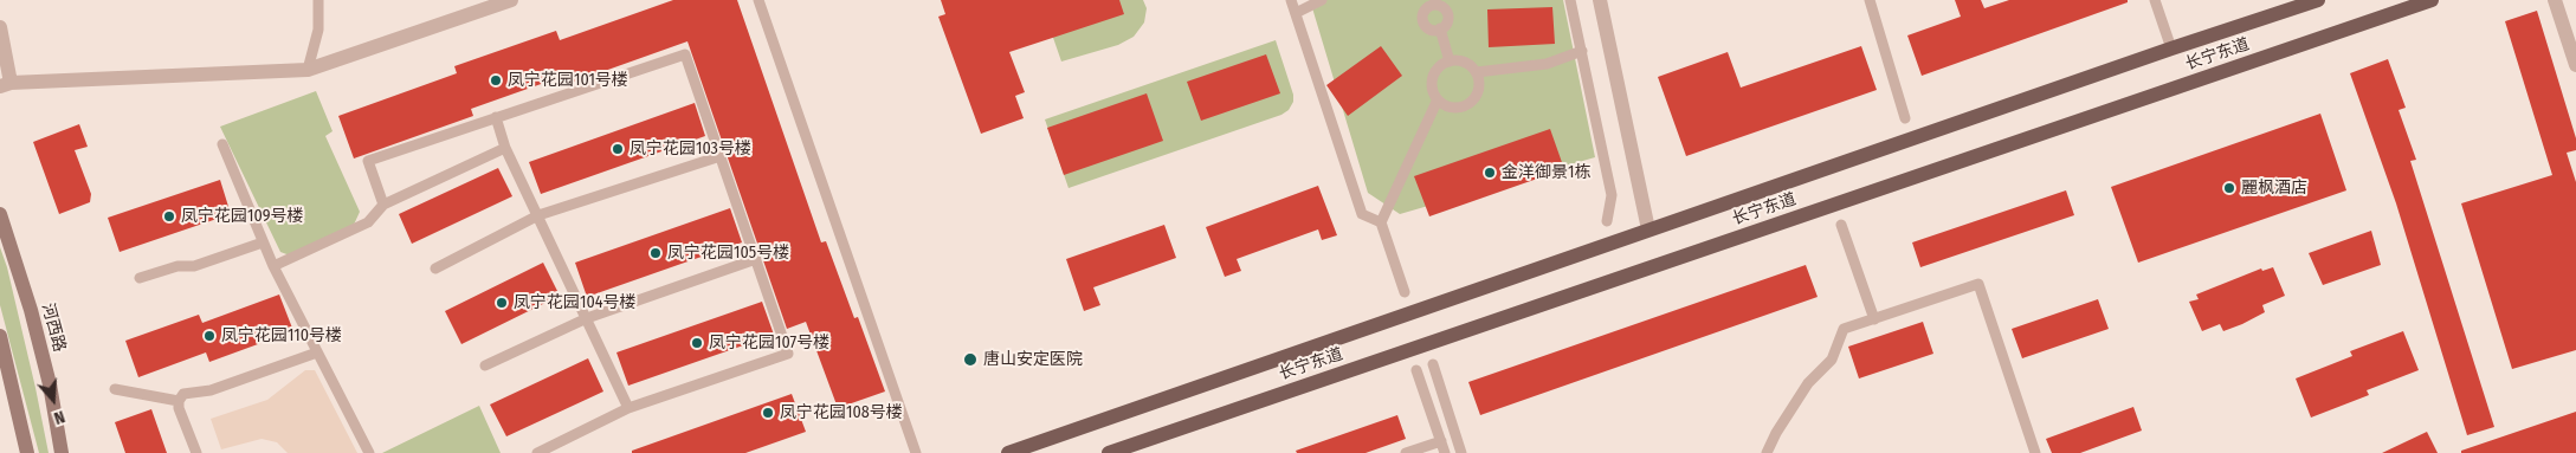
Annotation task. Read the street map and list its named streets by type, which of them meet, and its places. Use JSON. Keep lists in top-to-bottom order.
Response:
{
  "streets": {
    "main road": ["长宁东道", "河西路"]
  },
  "places": [
    "凤宁花园101号楼",
    "凤宁花园103号楼",
    "金洋御景1栋",
    "麗枫酒店",
    "凤宁花园109号楼",
    "凤宁花园105号楼",
    "凤宁花园104号楼",
    "凤宁花园110号楼",
    "凤宁花园107号楼",
    "唐山安定医院",
    "凤宁花园108号楼"
  ],
  "north": "bottom"
}
